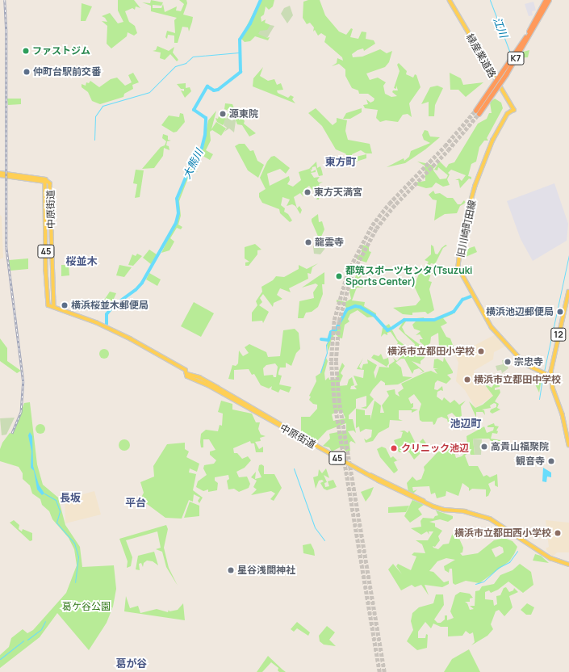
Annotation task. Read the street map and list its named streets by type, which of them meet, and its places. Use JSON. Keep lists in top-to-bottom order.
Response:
{
  "streets": {
    "highway": ["K7"],
    "main road": [
      "緑産業道路",
      "中原街道",
      "旧川崎町田線",
      "45",
      "12"
    ]
  },
  "crossings": [
    ["緑産業道路", "旧川崎町田線"],
    ["旧川崎町田線", "12"]
  ],
  "districts": [
    "東方町",
    "桜並木",
    "池辺町",
    "長坂",
    "平台",
    "葛が谷"
  ],
  "water": ["江川", "大熊川"],
  "parks": ["葛ケ谷公園"],
  "places": [
    "ファストジム",
    "仲町台駅前交番",
    "源東院",
    "東方天満宮",
    "龍雲寺",
    "都筑スポーツセンタ(Tsuzuki Sports Center)",
    "横浜桜並木郵便局",
    "横浜池辺郵便局",
    "横浜市立都田小学校",
    "宗忠寺",
    "横浜市立都田中学校",
    "高貴山福聚院",
    "クリニック池辺",
    "観音寺",
    "横浜市立都田西小学校",
    "星谷浅間神社"
  ]
}
